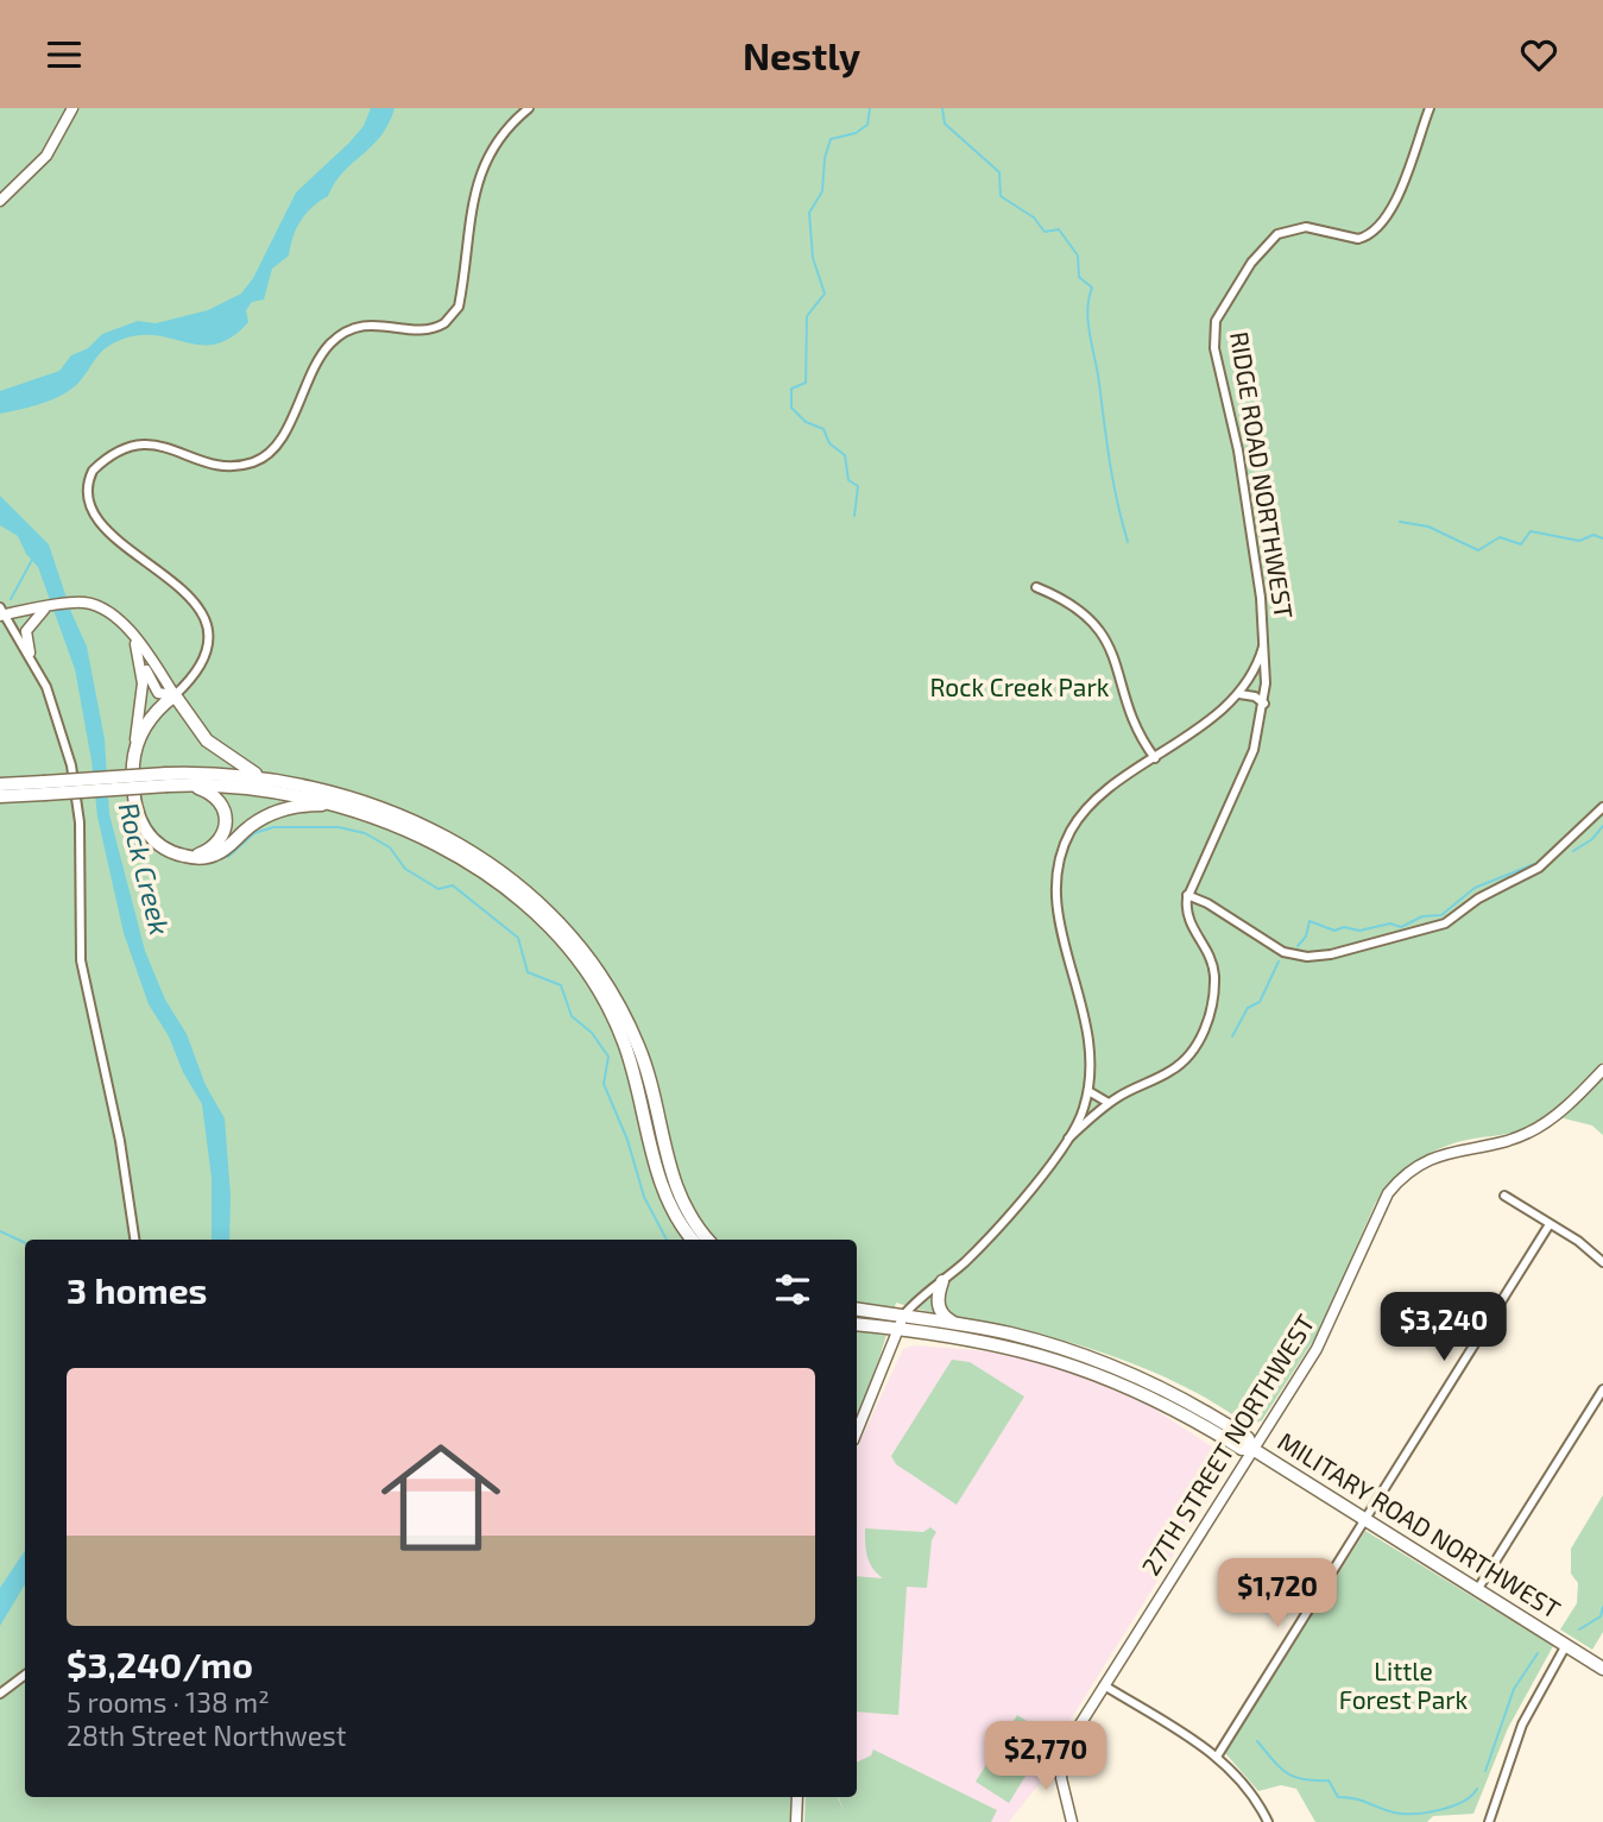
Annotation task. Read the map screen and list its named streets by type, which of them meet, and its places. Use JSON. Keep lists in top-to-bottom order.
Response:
{
  "streets": {
    "main road": ["MILITARY ROAD NORTHWEST"],
    "street": ["RIDGE ROAD NORTHWEST", "27TH STREET NORTHWEST"]
  },
  "crossings": [
    ["27TH STREET NORTHWEST", "MILITARY ROAD NORTHWEST"]
  ],
  "water": ["Rock Creek"],
  "parks": ["Rock Creek Park", "Little Forest Park"],
  "page": {
    "header": "Nestly",
    "heading": "3 homes",
    "price": ["$3,240", "$1,720", "$2,770"],
    "list": [
      {
        "name": "$3,240/mo",
        "note": "5 rooms · 138 m² · 28th Street Northwest"
      }
    ]
  }
}
